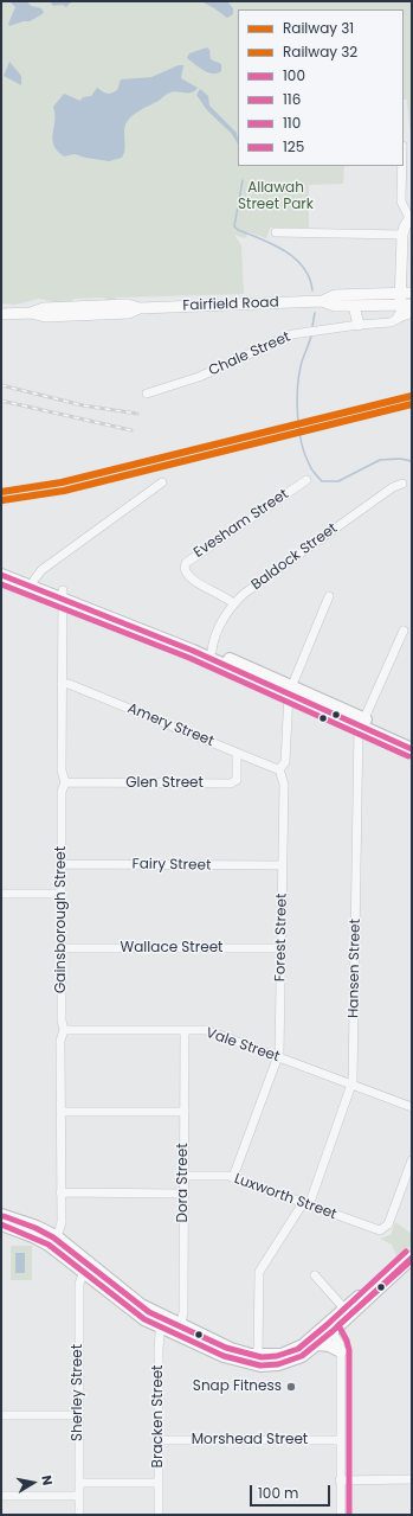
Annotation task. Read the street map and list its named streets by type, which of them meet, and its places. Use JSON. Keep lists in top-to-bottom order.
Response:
{
  "streets": {
    "main road": ["Fairfield Road"],
    "street": [
      "Chale Street",
      "Evesham Street",
      "Baldock Street",
      "Amery Street",
      "Glen Street",
      "Fairy Street",
      "Gainsborough Street",
      "Forest Street",
      "Wallace Street",
      "Hansen Street",
      "Vale Street",
      "Dora Street",
      "Luxworth Street",
      "Sherley Street",
      "Bracken Street",
      "Morshead Street"
    ]
  },
  "crossings": [
    ["Evesham Street", "Baldock Street"],
    ["Amery Street", "Glen Street"],
    ["Amery Street", "Gainsborough Street"],
    ["Amery Street", "Forest Street"],
    ["Glen Street", "Gainsborough Street"],
    ["Fairy Street", "Gainsborough Street"],
    ["Fairy Street", "Forest Street"],
    ["Gainsborough Street", "Wallace Street"],
    ["Gainsborough Street", "Vale Street"],
    ["Forest Street", "Wallace Street"],
    ["Forest Street", "Vale Street"],
    ["Forest Street", "Luxworth Street"],
    ["Hansen Street", "Vale Street"],
    ["Hansen Street", "Luxworth Street"],
    ["Vale Street", "Dora Street"],
    ["Dora Street", "Luxworth Street"],
    ["Bracken Street", "Morshead Street"]
  ],
  "parks": ["Allawah Street Park"],
  "places": ["Snap Fitness"],
  "lines": [
    "rail line 31",
    "rail line 32",
    "transit line 100",
    "transit line 116",
    "transit line 125",
    "transit line 110"
  ],
  "legend": [
    "Railway 31",
    "Railway 32",
    "100",
    "116",
    "110",
    "125"
  ],
  "scale_bar": "100 m",
  "north": "right"
}
